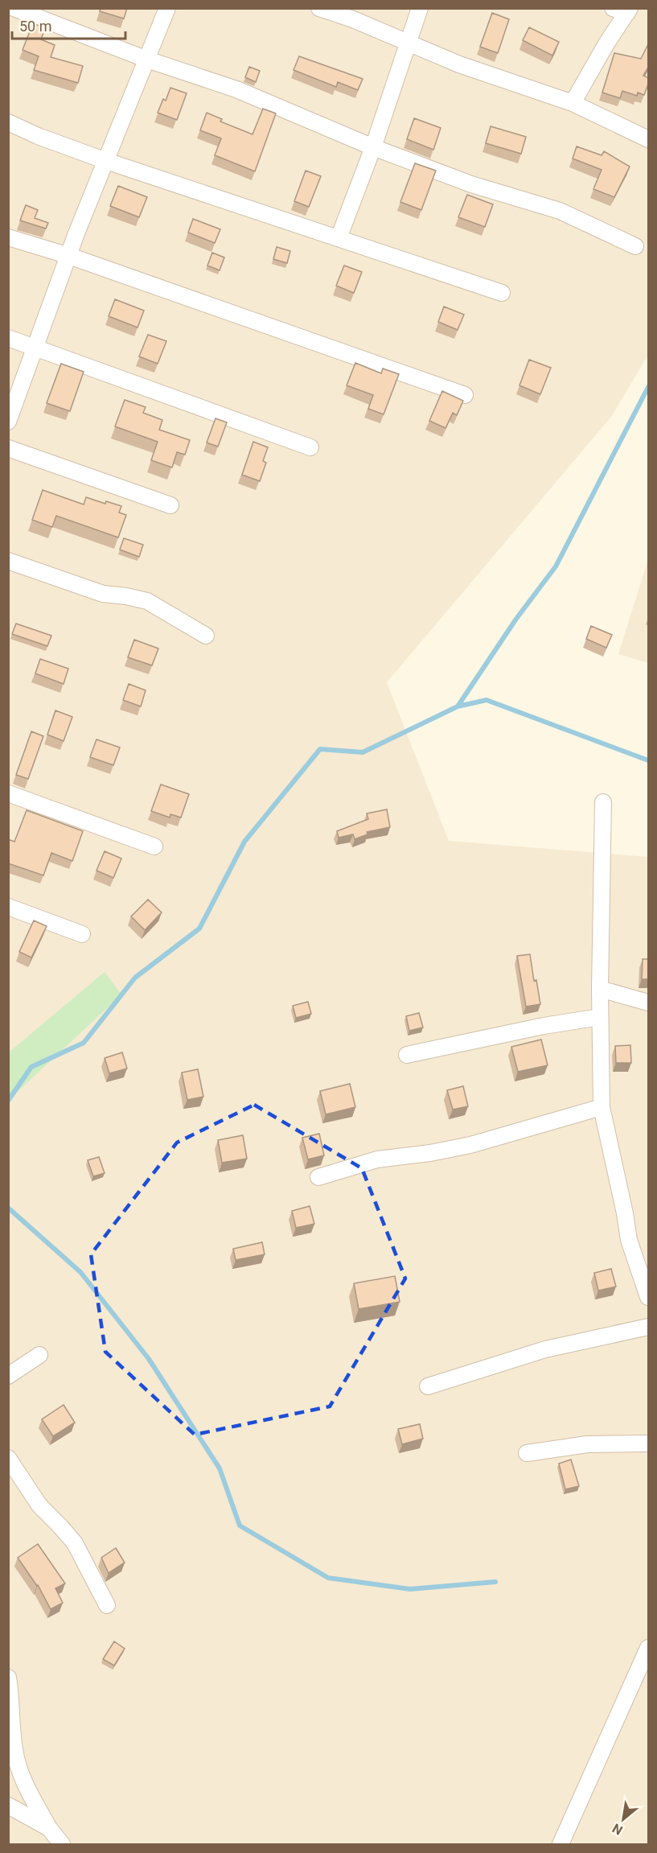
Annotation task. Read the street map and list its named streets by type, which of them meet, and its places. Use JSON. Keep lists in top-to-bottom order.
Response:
{
  "scale_bar": "50 m",
  "north": "bottom left"
}
